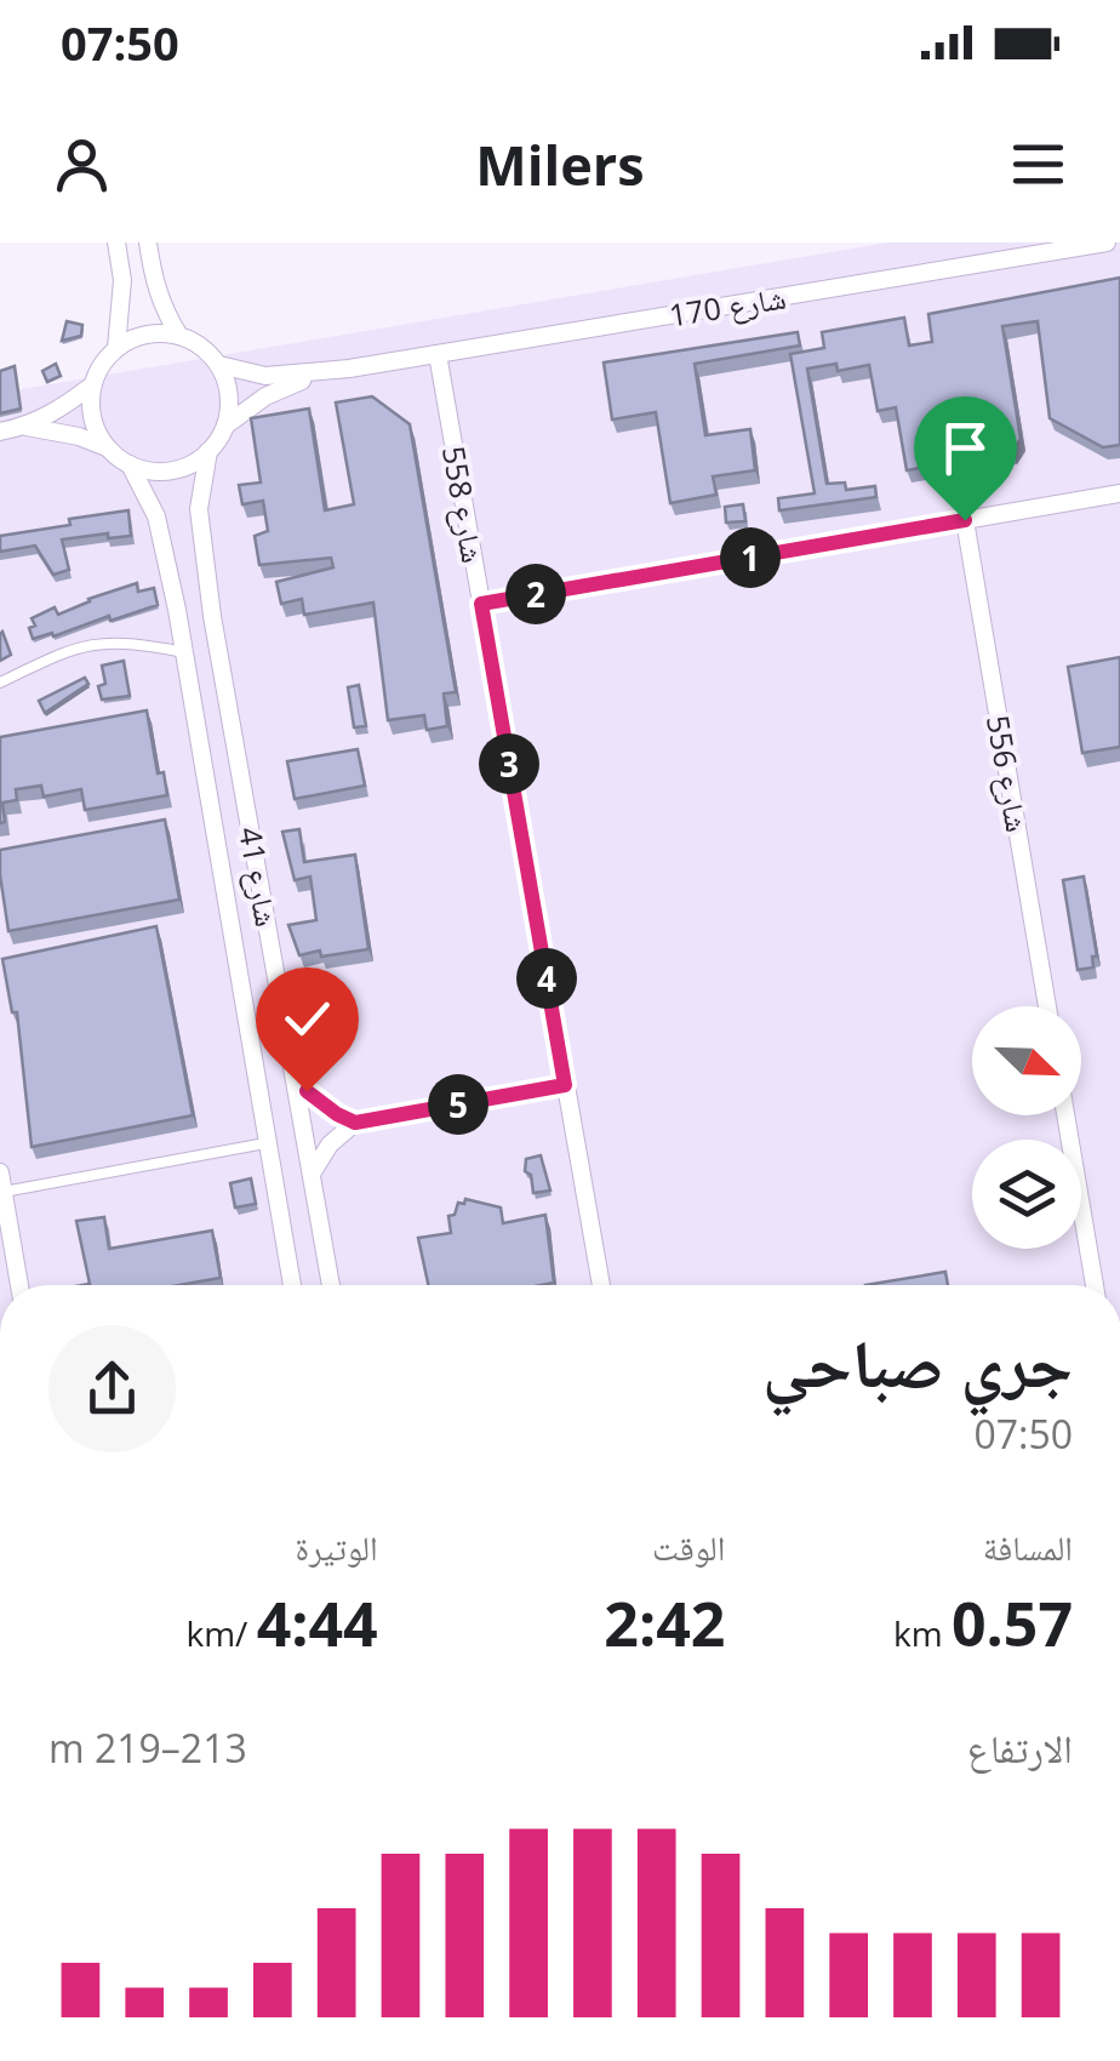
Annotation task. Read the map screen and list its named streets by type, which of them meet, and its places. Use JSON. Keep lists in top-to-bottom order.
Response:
{
  "streets": {
    "street": [
      "شارع 170",
      "شارع 558",
      "شارع 556",
      "شارع 41"
    ]
  },
  "crossings": [
    ["شارع 170", "شارع 558"],
    ["شارع 170", "شارع 41"]
  ],
  "north": "bottom right",
  "page": {
    "status": "07:50",
    "header": "Milers",
    "pins": [
      "1",
      "2",
      "3",
      "4",
      "5"
    ],
    "heading": ["جري صباحي", "07:50"],
    "stats": [
      ["المسافة", "0.57 km"],
      ["الوقت", "2:42"],
      ["الوتيرة", "4:44 /km"]
    ],
    "chart": ["الارتفاع", "213–219 m"]
  }
}
